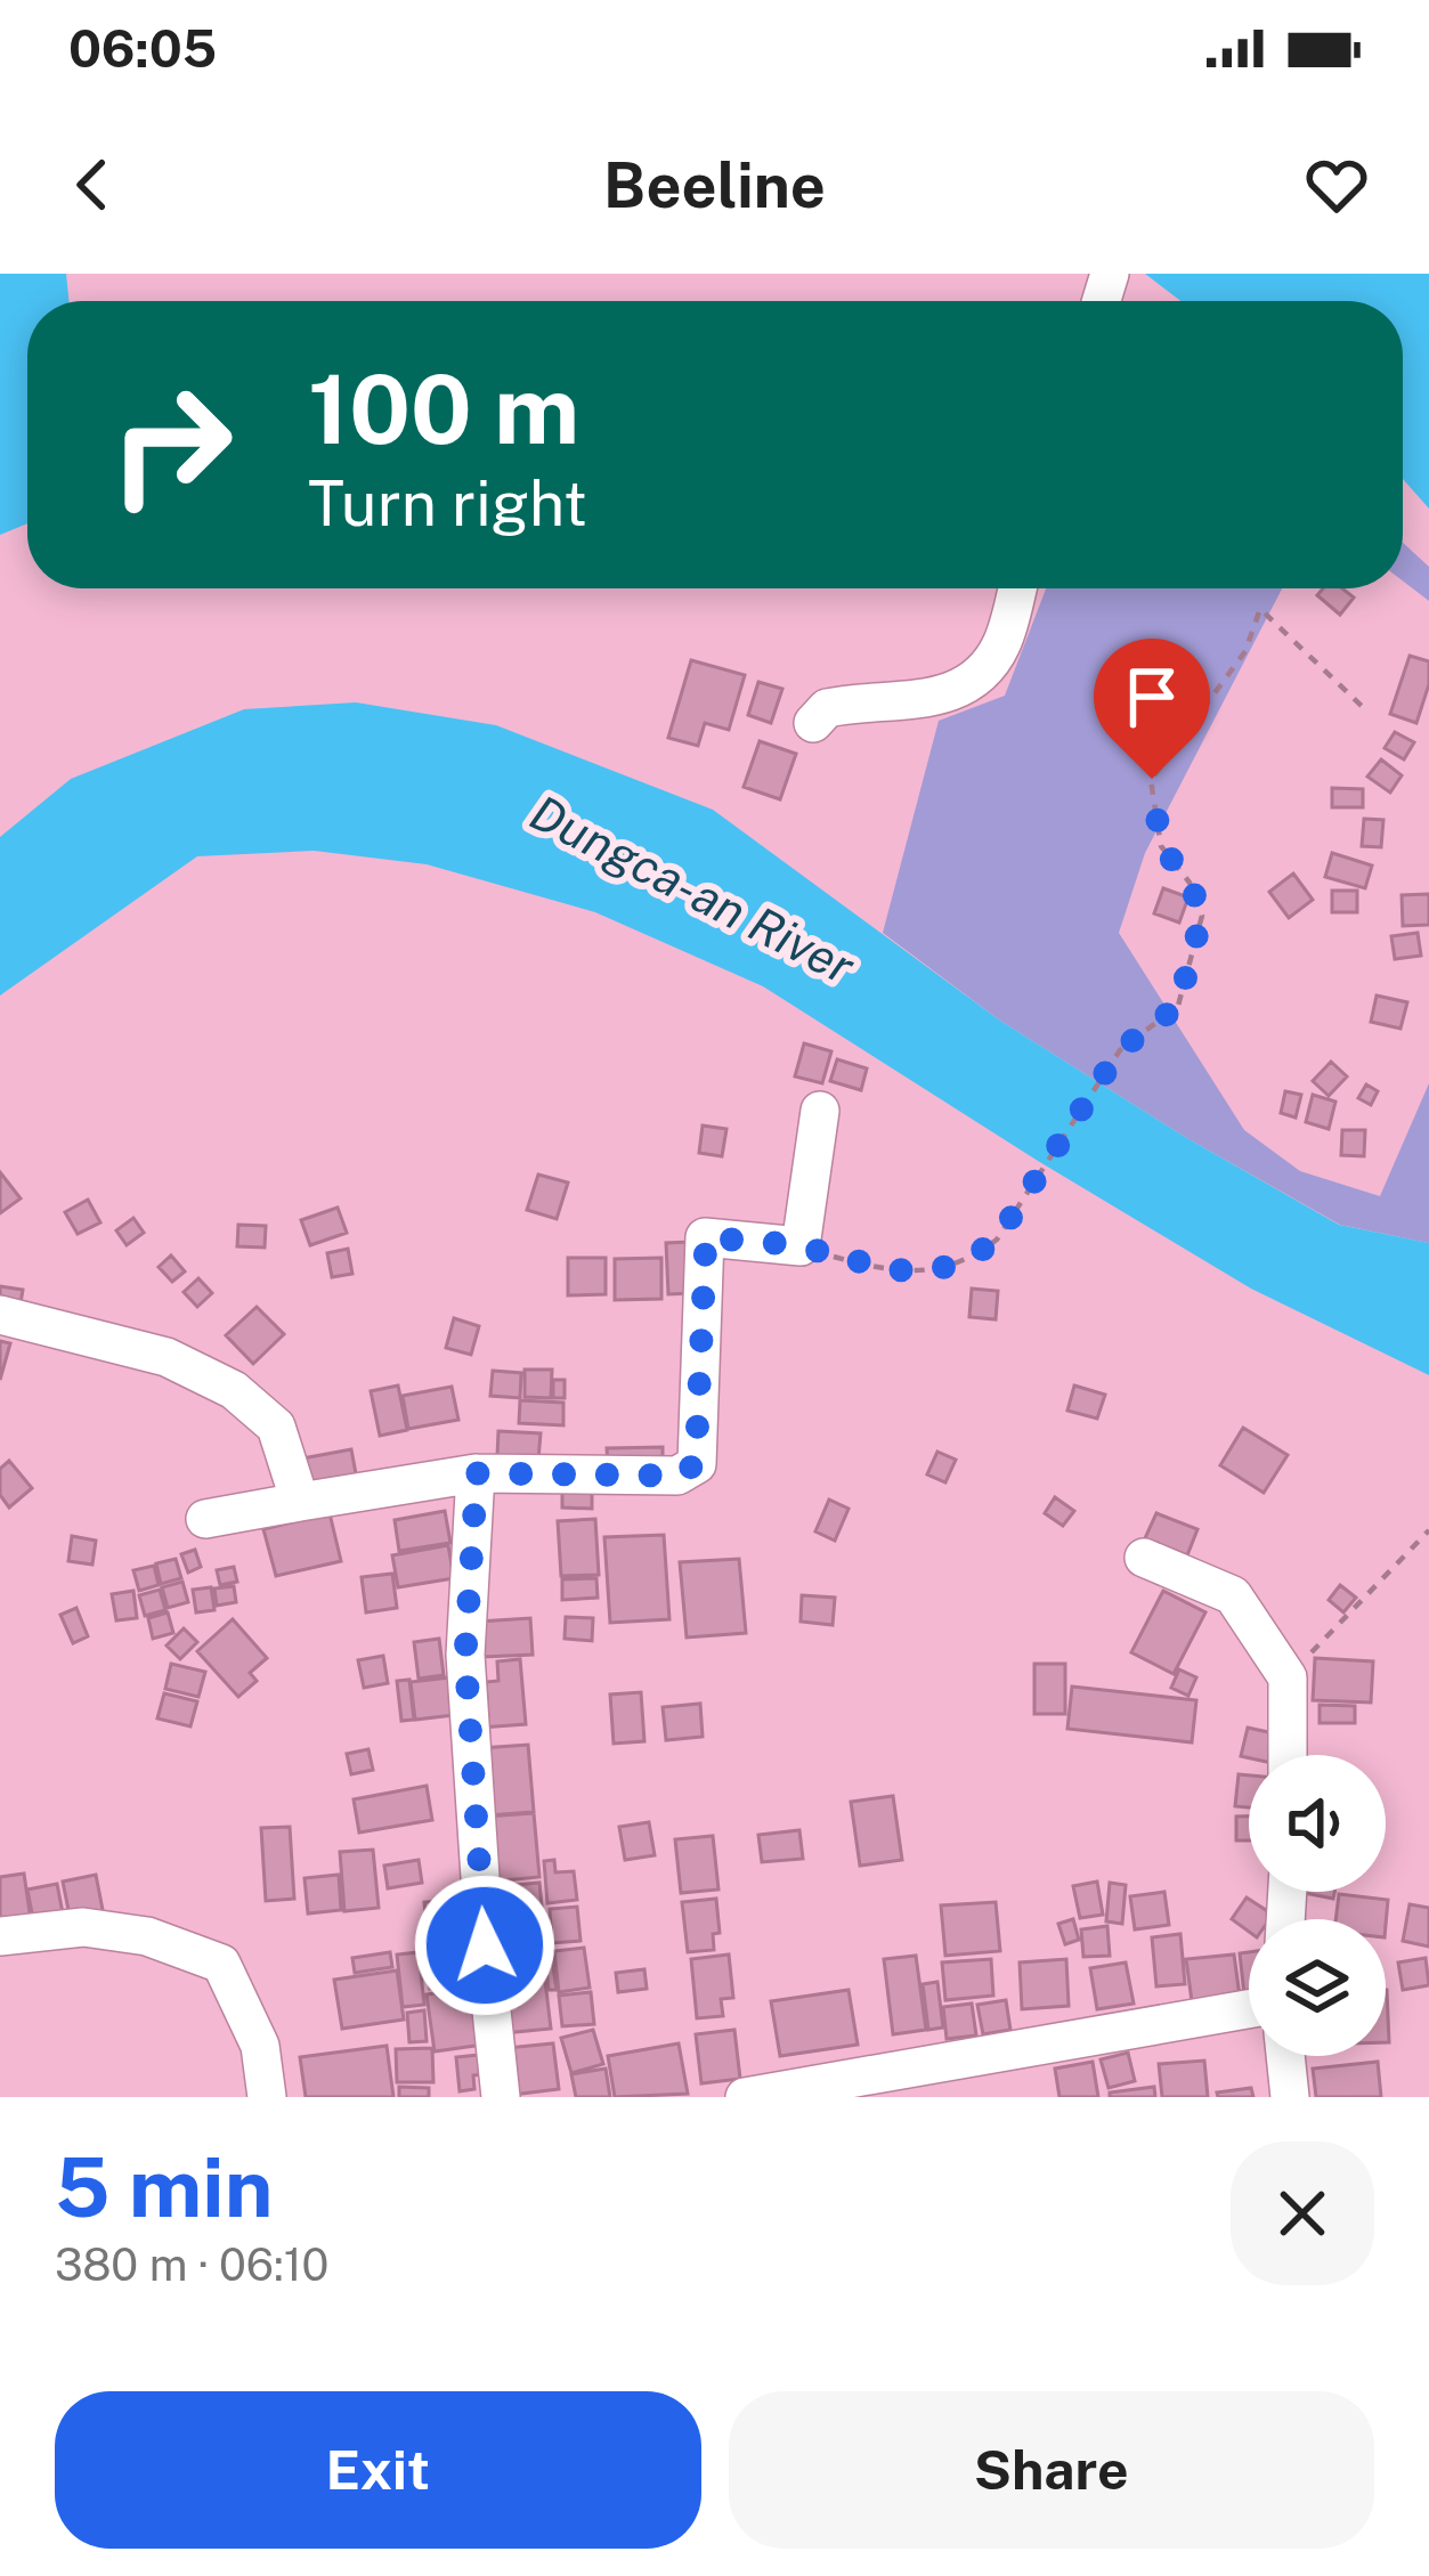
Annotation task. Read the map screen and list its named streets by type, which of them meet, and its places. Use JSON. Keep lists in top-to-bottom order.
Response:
{
  "water": ["Dungca-an River"],
  "page": {
    "status": "06:05",
    "header": "Beeline",
    "turn": ["100 m", "Turn right"],
    "heading": ["5 min", "380 m · 06:10"],
    "buttons": ["Exit", "Share"]
  }
}
